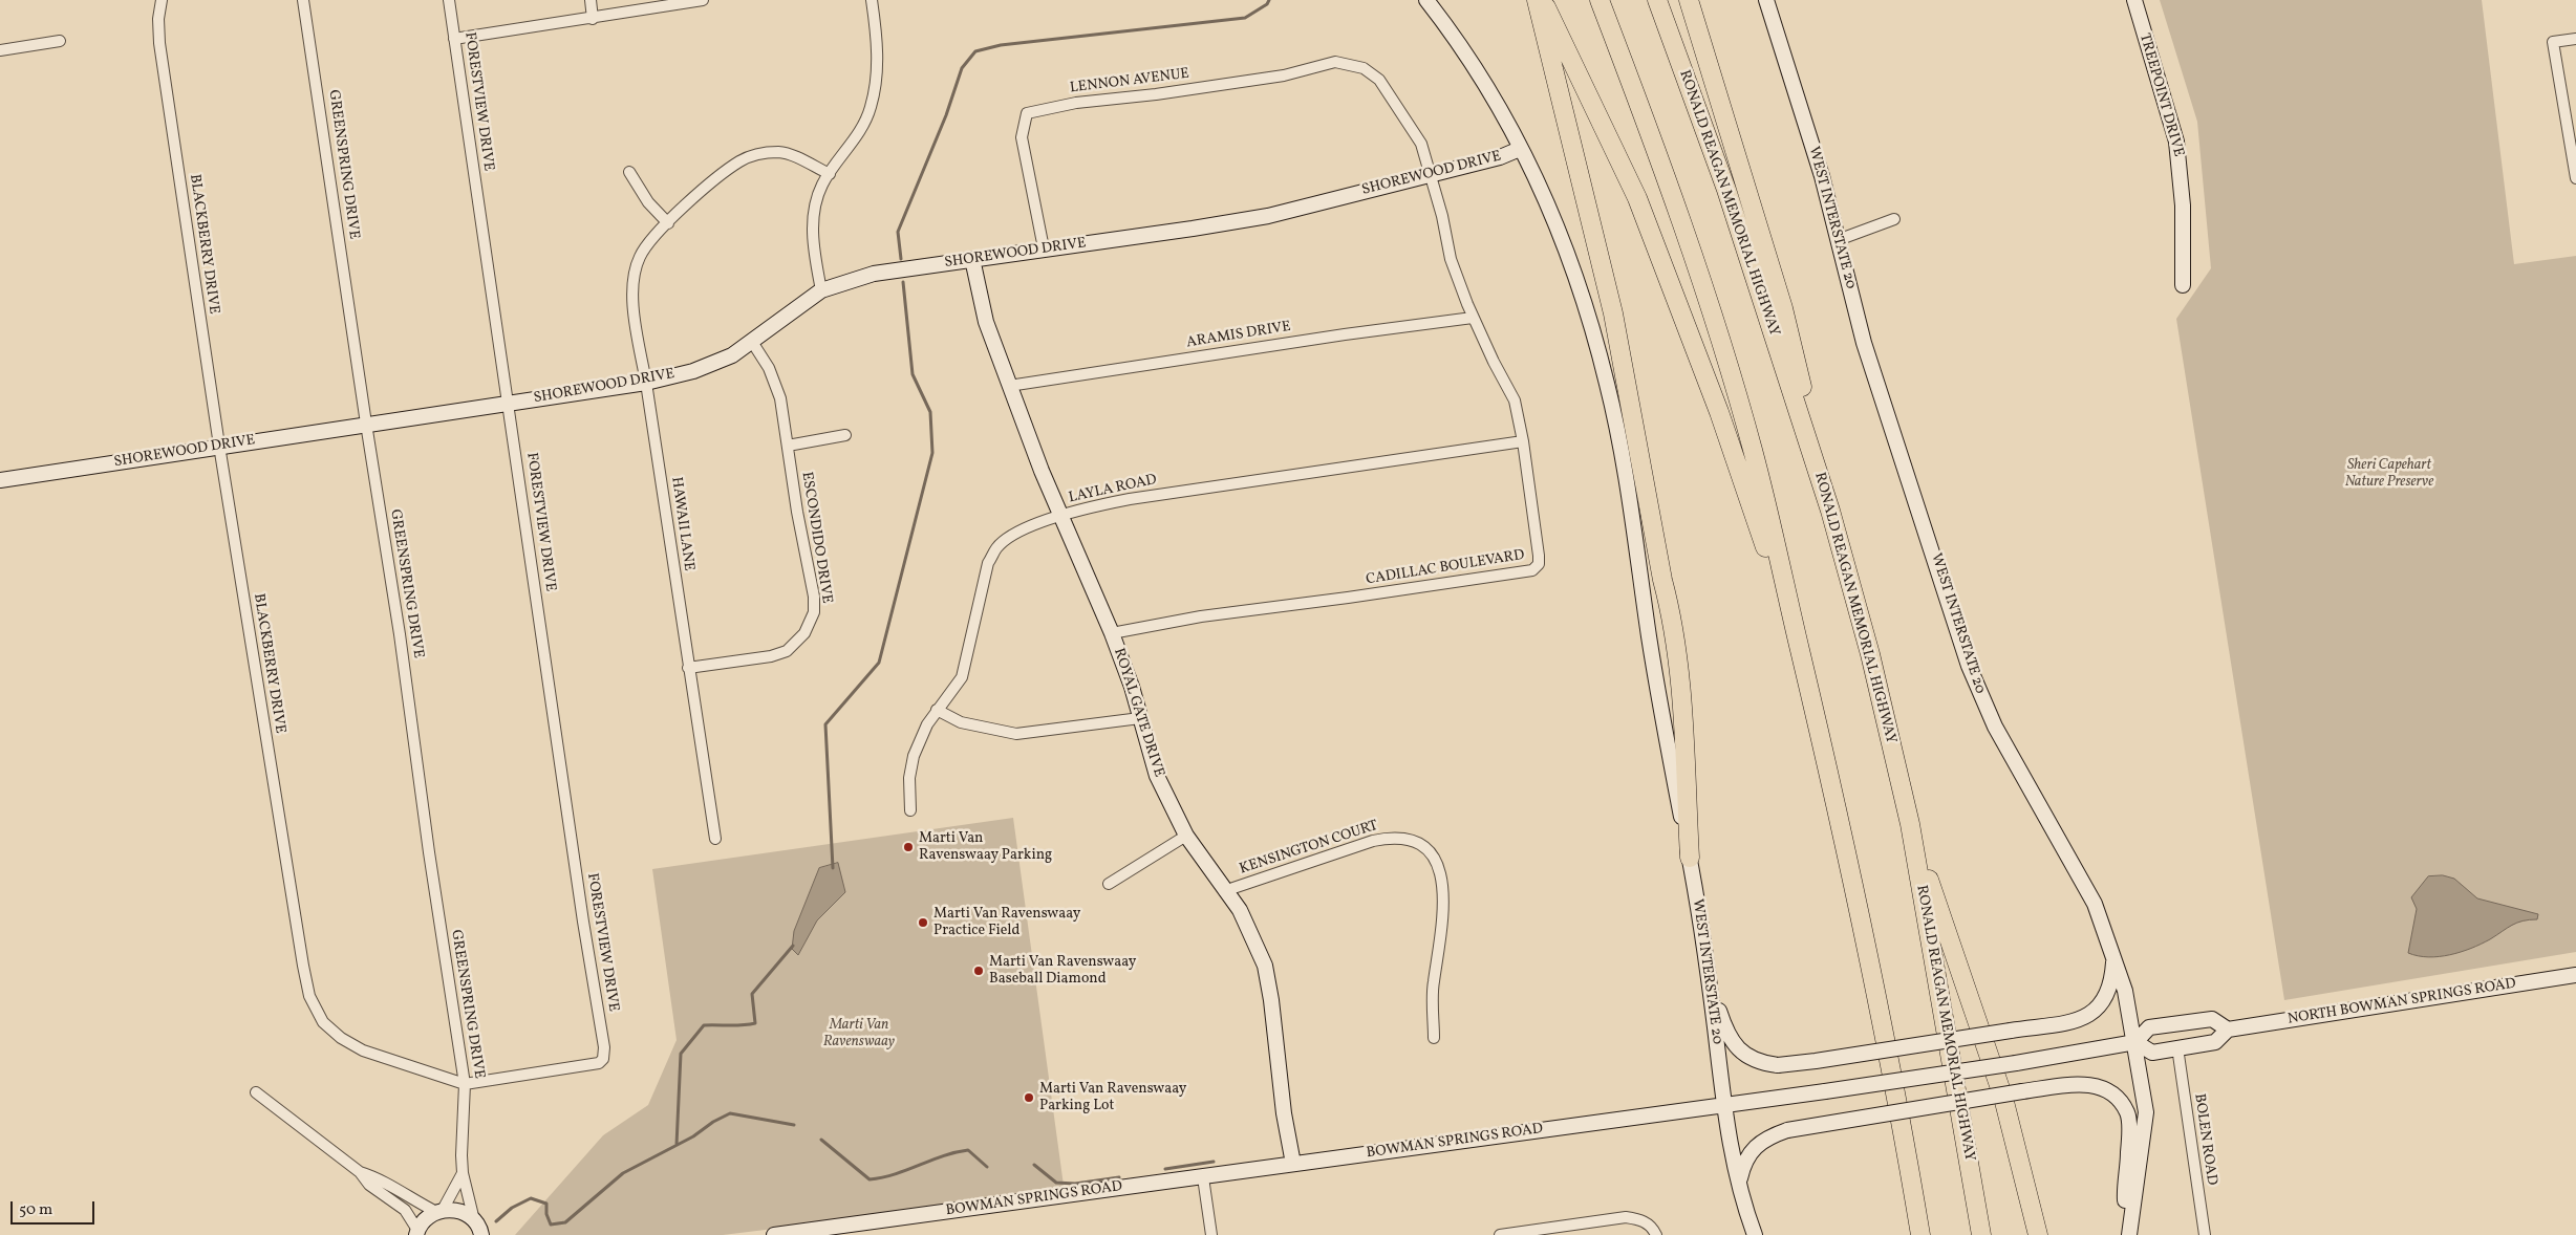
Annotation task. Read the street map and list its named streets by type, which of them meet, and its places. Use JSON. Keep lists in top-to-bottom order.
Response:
{
  "streets": {
    "highway": ["RONALD REAGAN MEMORIAL HIGHWAY"],
    "street": [
      "LENNON AVENUE",
      "TREEPOINT DRIVE",
      "FORESTVIEW DRIVE",
      "GREENSPRING DRIVE",
      "SHOREWOOD DRIVE",
      "WEST INTERSTATE 20",
      "BLACKBERRY DRIVE",
      "ARAMIS DRIVE",
      "LAYLA ROAD",
      "HAWAII LANE",
      "ESCONDIDO DRIVE",
      "CADILLAC BOULEVARD",
      "ROYAL GATE DRIVE",
      "KENSINGTON COURT",
      "NORTH BOWMAN SPRINGS ROAD",
      "BOLEN ROAD",
      "BOWMAN SPRINGS ROAD"
    ]
  },
  "crossings": [
    ["LENNON AVENUE", "SHOREWOOD DRIVE"],
    ["LENNON AVENUE", "CADILLAC BOULEVARD"],
    ["FORESTVIEW DRIVE", "SHOREWOOD DRIVE"],
    ["FORESTVIEW DRIVE", "BLACKBERRY DRIVE"],
    ["GREENSPRING DRIVE", "SHOREWOOD DRIVE"],
    ["GREENSPRING DRIVE", "BLACKBERRY DRIVE"],
    ["SHOREWOOD DRIVE", "WEST INTERSTATE 20"],
    ["SHOREWOOD DRIVE", "BLACKBERRY DRIVE"],
    ["SHOREWOOD DRIVE", "HAWAII LANE"],
    ["SHOREWOOD DRIVE", "ESCONDIDO DRIVE"],
    ["SHOREWOOD DRIVE", "CADILLAC BOULEVARD"],
    ["SHOREWOOD DRIVE", "ROYAL GATE DRIVE"],
    ["WEST INTERSTATE 20", "NORTH BOWMAN SPRINGS ROAD"],
    ["WEST INTERSTATE 20", "BOWMAN SPRINGS ROAD"],
    ["ARAMIS DRIVE", "CADILLAC BOULEVARD"],
    ["ARAMIS DRIVE", "ROYAL GATE DRIVE"],
    ["LAYLA ROAD", "CADILLAC BOULEVARD"],
    ["LAYLA ROAD", "ROYAL GATE DRIVE"],
    ["HAWAII LANE", "ESCONDIDO DRIVE"],
    ["CADILLAC BOULEVARD", "ROYAL GATE DRIVE"],
    ["ROYAL GATE DRIVE", "KENSINGTON COURT"],
    ["ROYAL GATE DRIVE", "BOWMAN SPRINGS ROAD"],
    ["NORTH BOWMAN SPRINGS ROAD", "BOLEN ROAD"],
    ["NORTH BOWMAN SPRINGS ROAD", "BOWMAN SPRINGS ROAD"]
  ],
  "parks": ["Sheri Capehart Nature Preserve", "Marti Van Ravenswaay"],
  "places": [
    "Marti Van Ravenswaay Parking",
    "Marti Van Ravenswaay Practice Field",
    "Marti Van Ravenswaay Baseball Diamond",
    "Marti Van Ravenswaay Parking Lot"
  ],
  "scale_bar": "50 m"
}
